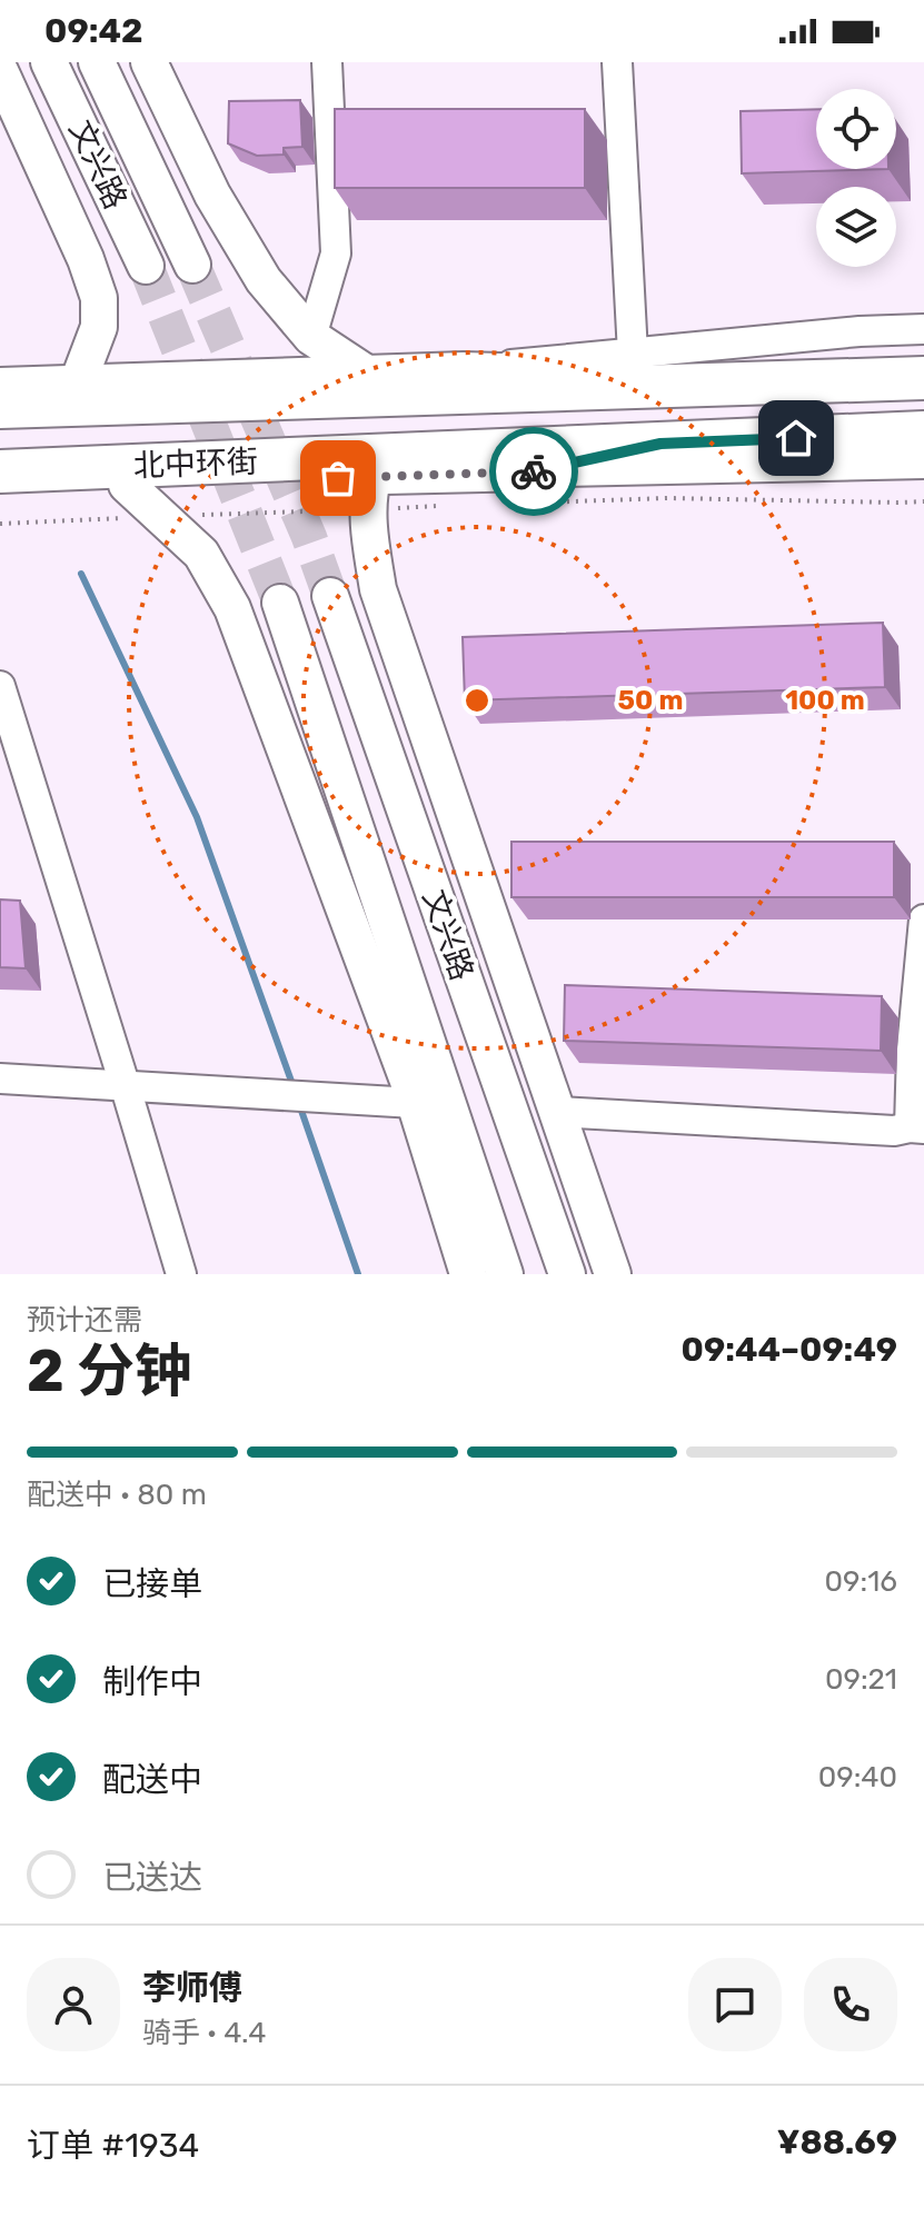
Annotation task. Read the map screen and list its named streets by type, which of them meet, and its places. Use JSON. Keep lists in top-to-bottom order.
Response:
{
  "streets": {
    "highway": ["北中环街"],
    "main road": ["文兴路"]
  },
  "page": {
    "status": "09:42",
    "heading": ["2 分钟", "预计还需", "09:44–09:49"],
    "panel": [
      "李师傅",
      "骑手 · 4.4",
      "订单 #1934",
      "¥88.69"
    ],
    "bar": "配送中 · 80 m",
    "list": [
      ["已接单", "09:16"],
      ["制作中", "09:21"],
      ["配送中", "09:40"],
      "已送达"
    ]
  },
  "rings": ["50 m", "100 m"]
}
